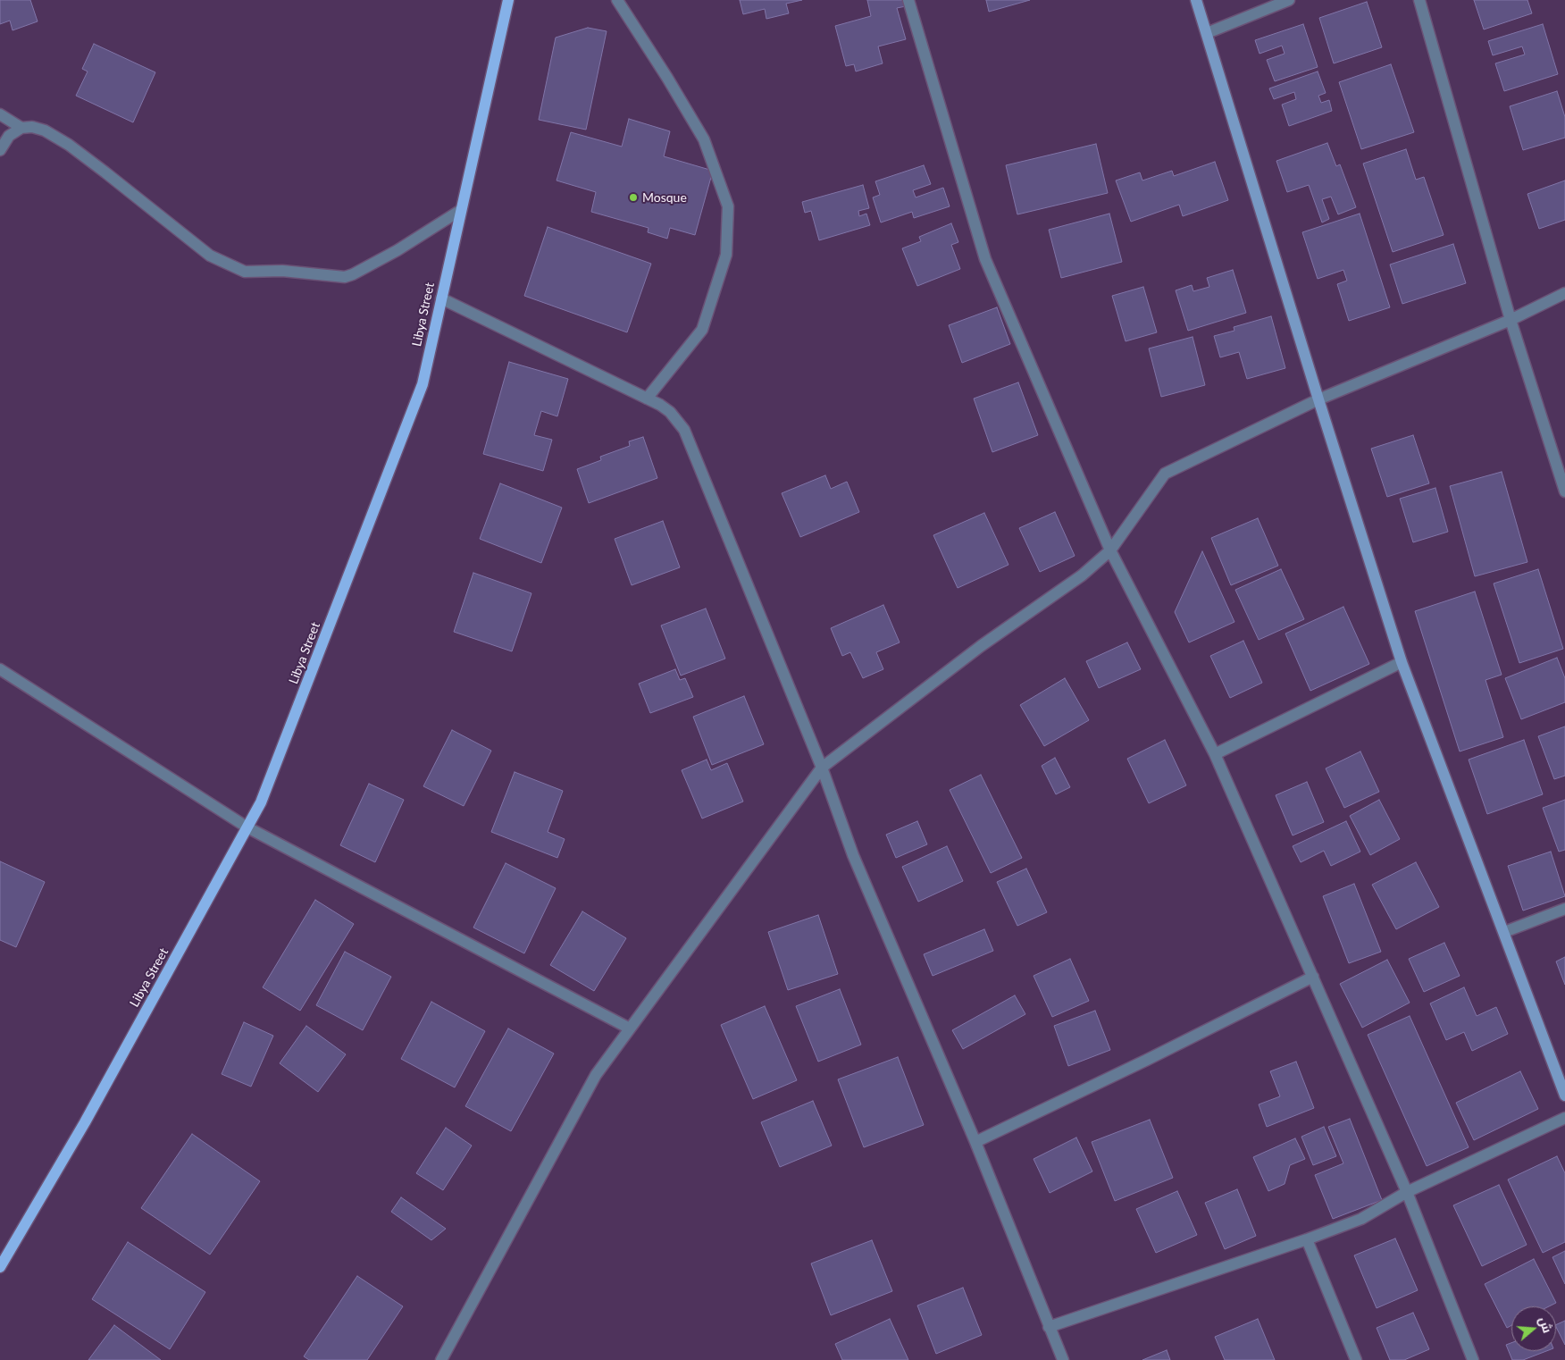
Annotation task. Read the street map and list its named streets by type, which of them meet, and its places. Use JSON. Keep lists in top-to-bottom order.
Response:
{
  "streets": {
    "main road": ["Libya Street"]
  },
  "places": ["Mosque"],
  "north": "right"
}
